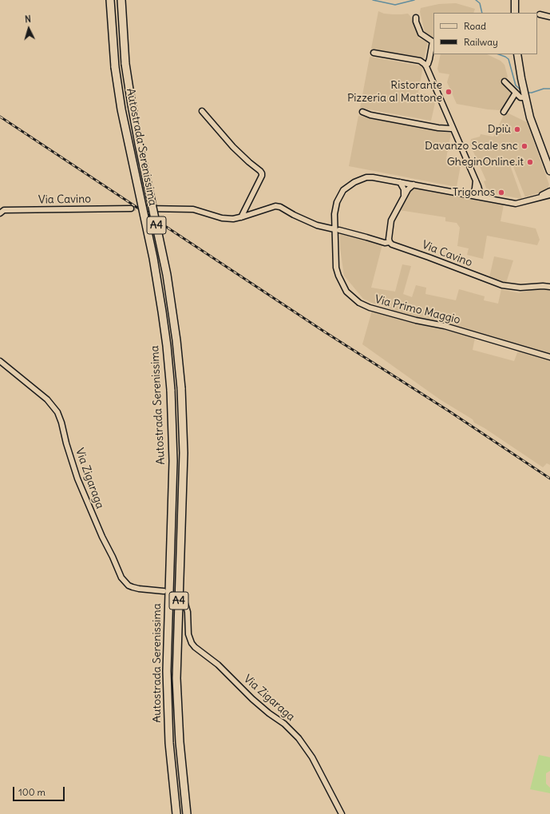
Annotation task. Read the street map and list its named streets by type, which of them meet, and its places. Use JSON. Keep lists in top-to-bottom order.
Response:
{
  "streets": {
    "highway": ["Autostrada Serenissima", "A4"],
    "street": ["Via Cavino", "Via Primo Maggio", "Via Zigaraga"]
  },
  "crossings": [
    ["Via Cavino", "Via Primo Maggio"]
  ],
  "places": [
    "Ristorante Pizzeria al Mattone",
    "Dpiù",
    "Davanzo Scale snc",
    "GheginOnline.it",
    "Trigonos"
  ],
  "legend": ["Road", "Railway"],
  "scale_bar": "100 m",
  "north": "top"
}
